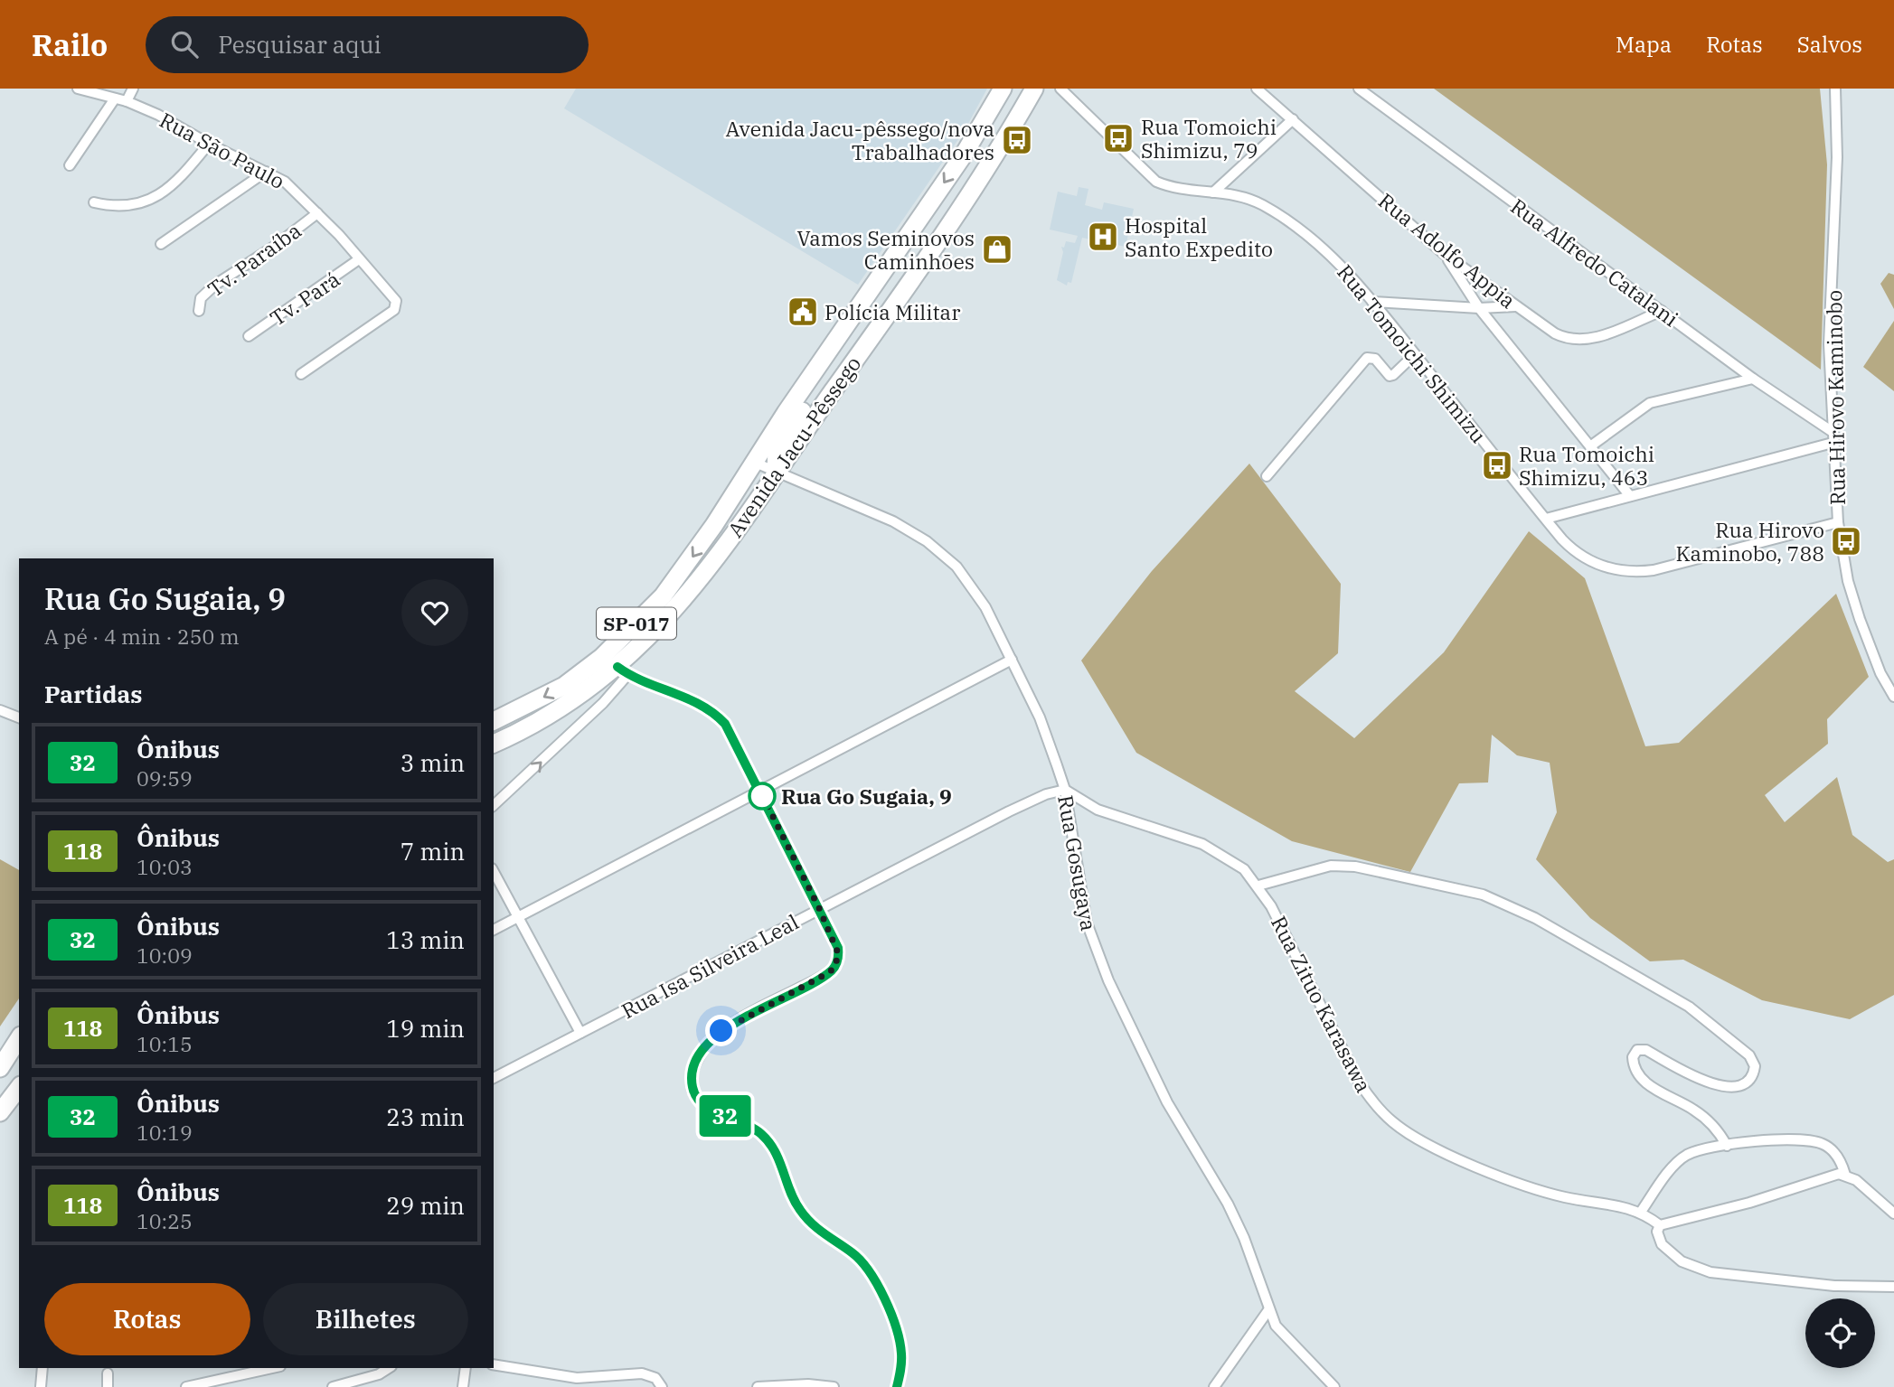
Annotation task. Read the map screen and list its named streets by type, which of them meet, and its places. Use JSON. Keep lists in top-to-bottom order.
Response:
{
  "streets": {
    "highway": ["Avenida Jacu-Pêssego", "SP-017"],
    "street": [
      "Rua São Paulo",
      "Rua Adolfo Appia",
      "Tv. Paraíba",
      "Rua Alfredo Catalani",
      "Tv. Pará",
      "Rua Tomoichi Shimizu",
      "Rua Hirovo Kaminobo",
      "Rua Gosugaya",
      "Rua Isa Silveira Leal",
      "Rua Zituo Karasawa"
    ]
  },
  "crossings": [
    ["Rua São Paulo", "Tv. Paraíba"],
    ["Rua São Paulo", "Tv. Pará"],
    ["Rua Adolfo Appia", "Rua Alfredo Catalani"],
    ["Rua Alfredo Catalani", "Rua Hirovo Kaminobo"],
    ["Rua Tomoichi Shimizu", "Rua Hirovo Kaminobo"],
    ["Avenida Jacu-Pêssego", "Rua Gosugaya"],
    ["Rua Gosugaya", "Rua Isa Silveira Leal"],
    ["Rua Gosugaya", "Rua Zituo Karasawa"],
    ["Rua Isa Silveira Leal", "Rua Zituo Karasawa"]
  ],
  "places": {
    "bus stop": [
      "Rua Tomoichi Shimizu, 79",
      "Avenida Jacu-pêssego/nova Trabalhadores",
      "Rua Tomoichi Shimizu, 463",
      "Rua Hirovo Kaminobo, 788"
    ],
    "hospital": ["Hospital Santo Expedito"],
    "shop": ["Vamos Seminovos Caminhões"],
    "public building": ["Polícia Militar"],
    "other": ["Rua Go Sugaia, 9"]
  },
  "lines": ["bus line 32"],
  "page": {
    "header": "Railo",
    "search": "Pesquisar aqui",
    "nav": ["Mapa", "Rotas", "Salvos"],
    "on_map": "32",
    "heading": [
      ["Rua Go Sugaia, 9", "A pé · 4 min · 250 m"],
      "Partidas"
    ],
    "list": [
      {
        "mark": "32",
        "name": "Ônibus",
        "note": "09:59",
        "value": "3 min"
      },
      {
        "mark": "118",
        "name": "Ônibus",
        "note": "10:03",
        "value": "7 min"
      },
      {
        "mark": "32",
        "name": "Ônibus",
        "note": "10:09",
        "value": "13 min"
      },
      {
        "mark": "118",
        "name": "Ônibus",
        "note": "10:15",
        "value": "19 min"
      },
      {
        "mark": "32",
        "name": "Ônibus",
        "note": "10:19",
        "value": "23 min"
      },
      {
        "mark": "118",
        "name": "Ônibus",
        "note": "10:25",
        "value": "29 min"
      }
    ],
    "buttons": ["Rotas", "Bilhetes"]
  }
}
